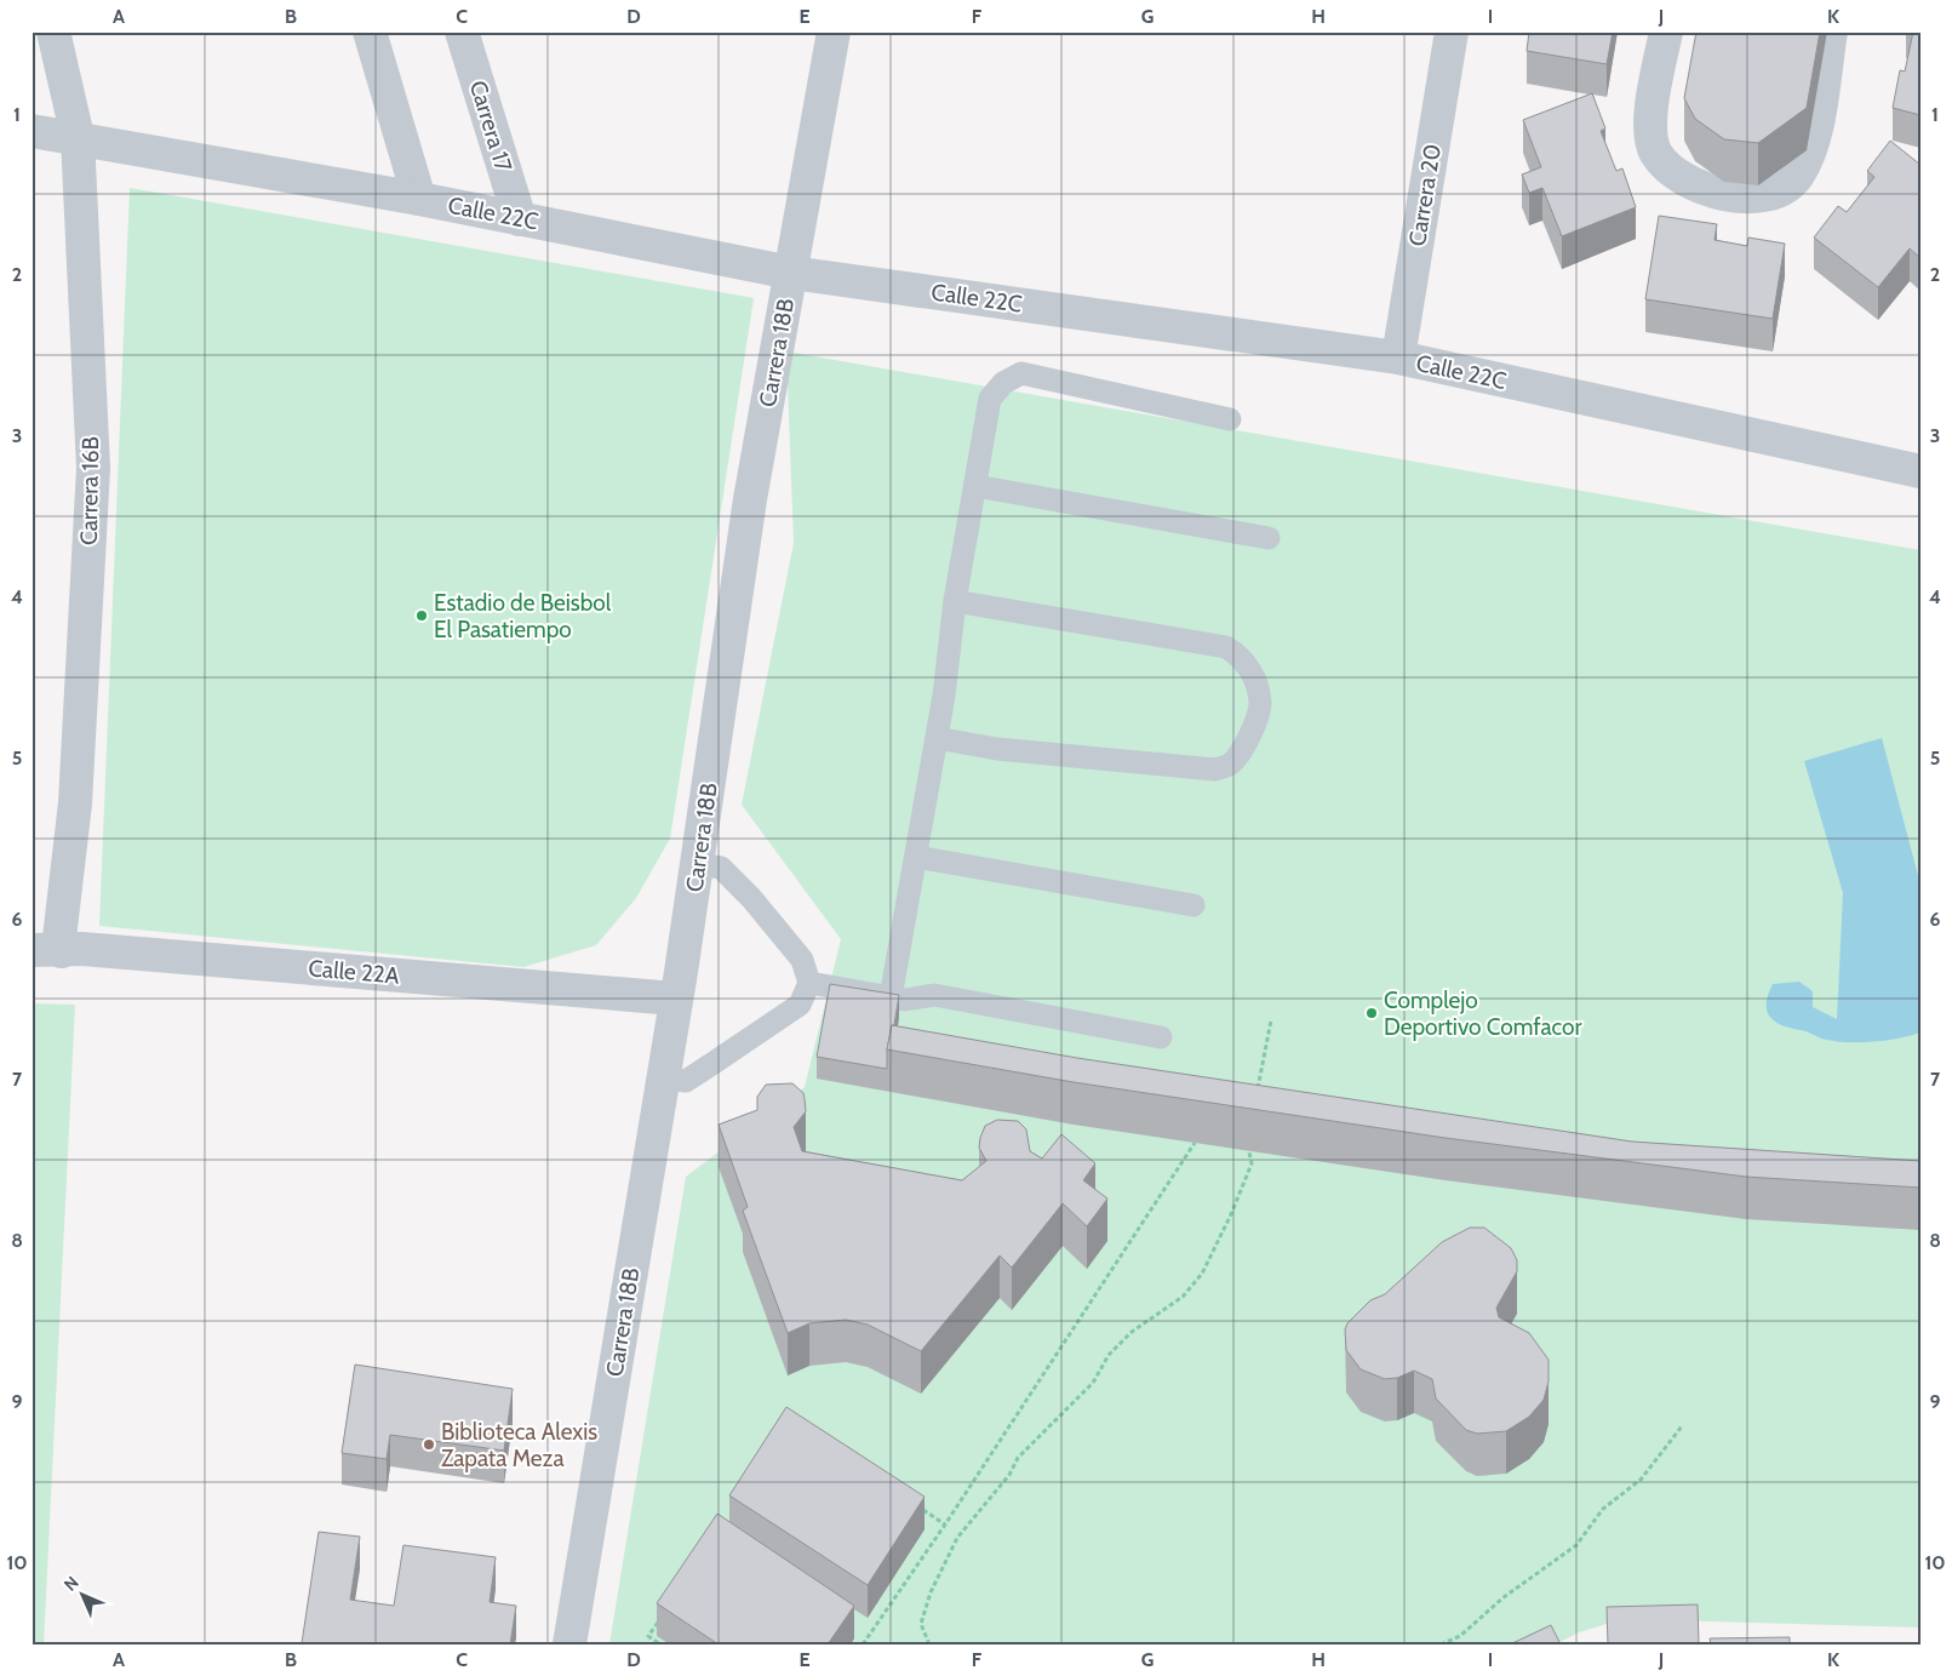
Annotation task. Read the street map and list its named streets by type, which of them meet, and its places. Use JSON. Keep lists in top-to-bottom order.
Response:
{
  "streets": {
    "street": [
      "Carrera 17",
      "Carrera 20",
      "Calle 22C",
      "Carrera 18B",
      "Carrera 16B",
      "Calle 22A"
    ]
  },
  "crossings": [
    ["Carrera 17", "Calle 22C"],
    ["Carrera 20", "Calle 22C"],
    ["Calle 22C", "Carrera 18B"],
    ["Calle 22C", "Carrera 16B"],
    ["Carrera 18B", "Calle 22A"],
    ["Carrera 16B", "Calle 22A"]
  ],
  "places": ["Estadio de Beisbol El Pasatiempo", "Complejo Deportivo Comfacor", "Biblioteca Alexis Zapata Meza"],
  "north": "top left",
  "grid": {
    "columns": [
      "A",
      "B",
      "C",
      "D",
      "E",
      "F",
      "G",
      "H",
      "I",
      "J",
      "K"
    ],
    "rows": [
      "1",
      "2",
      "3",
      "4",
      "5",
      "6",
      "7",
      "8",
      "9",
      "10"
    ]
  }
}
